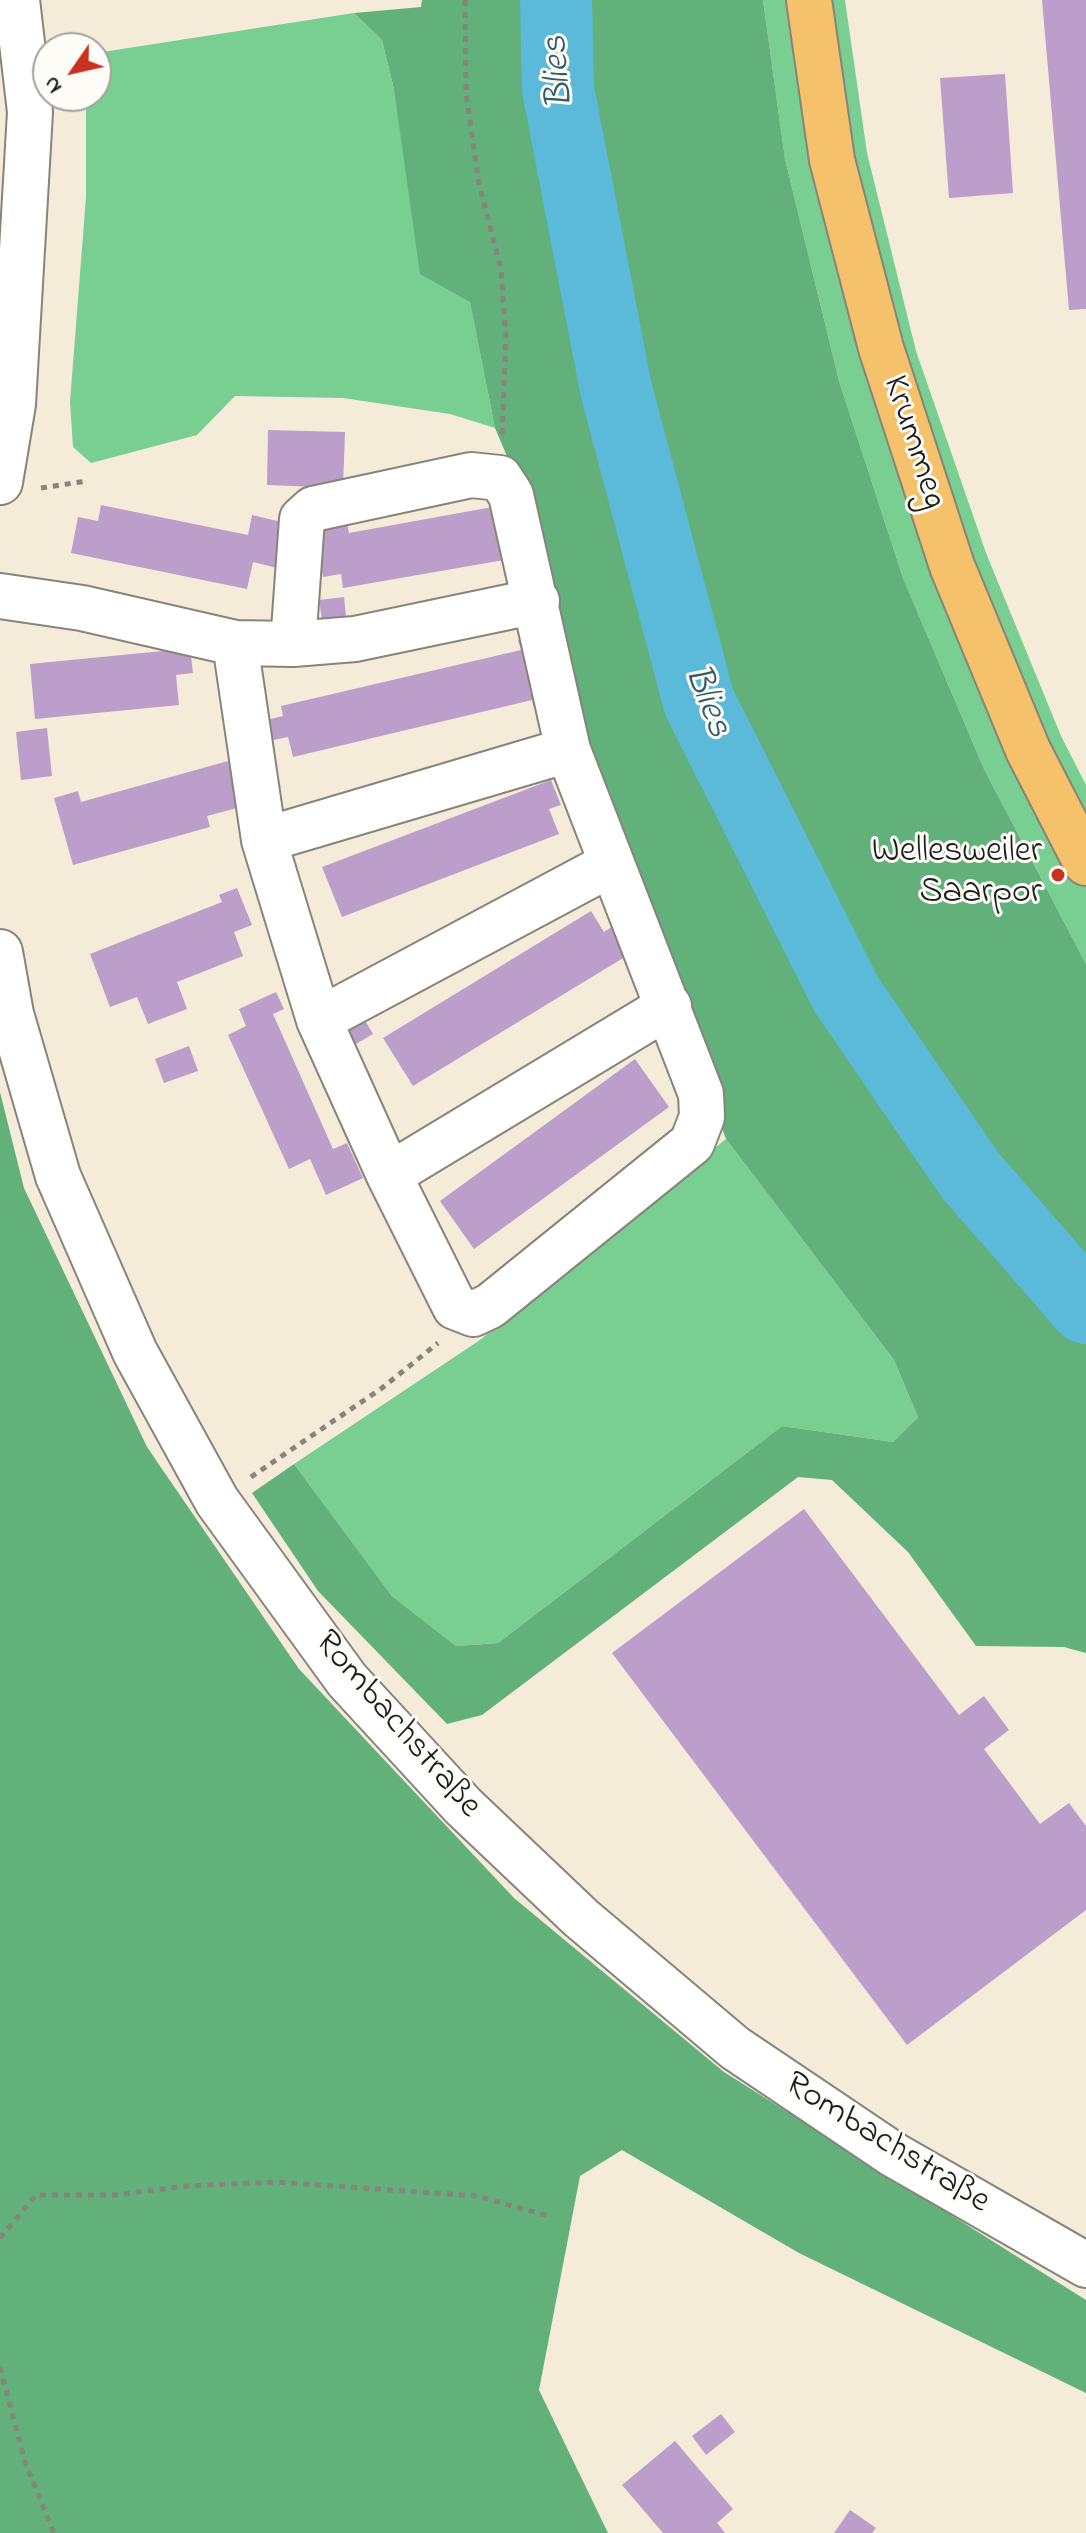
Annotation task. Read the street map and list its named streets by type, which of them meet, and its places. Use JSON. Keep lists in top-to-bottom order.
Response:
{
  "streets": {
    "main road": ["Krummeg"],
    "street": ["Rombachstraße"]
  },
  "water": ["Blies"],
  "places": ["Wellesweiler Saarpor"],
  "north": "bottom left"
}
